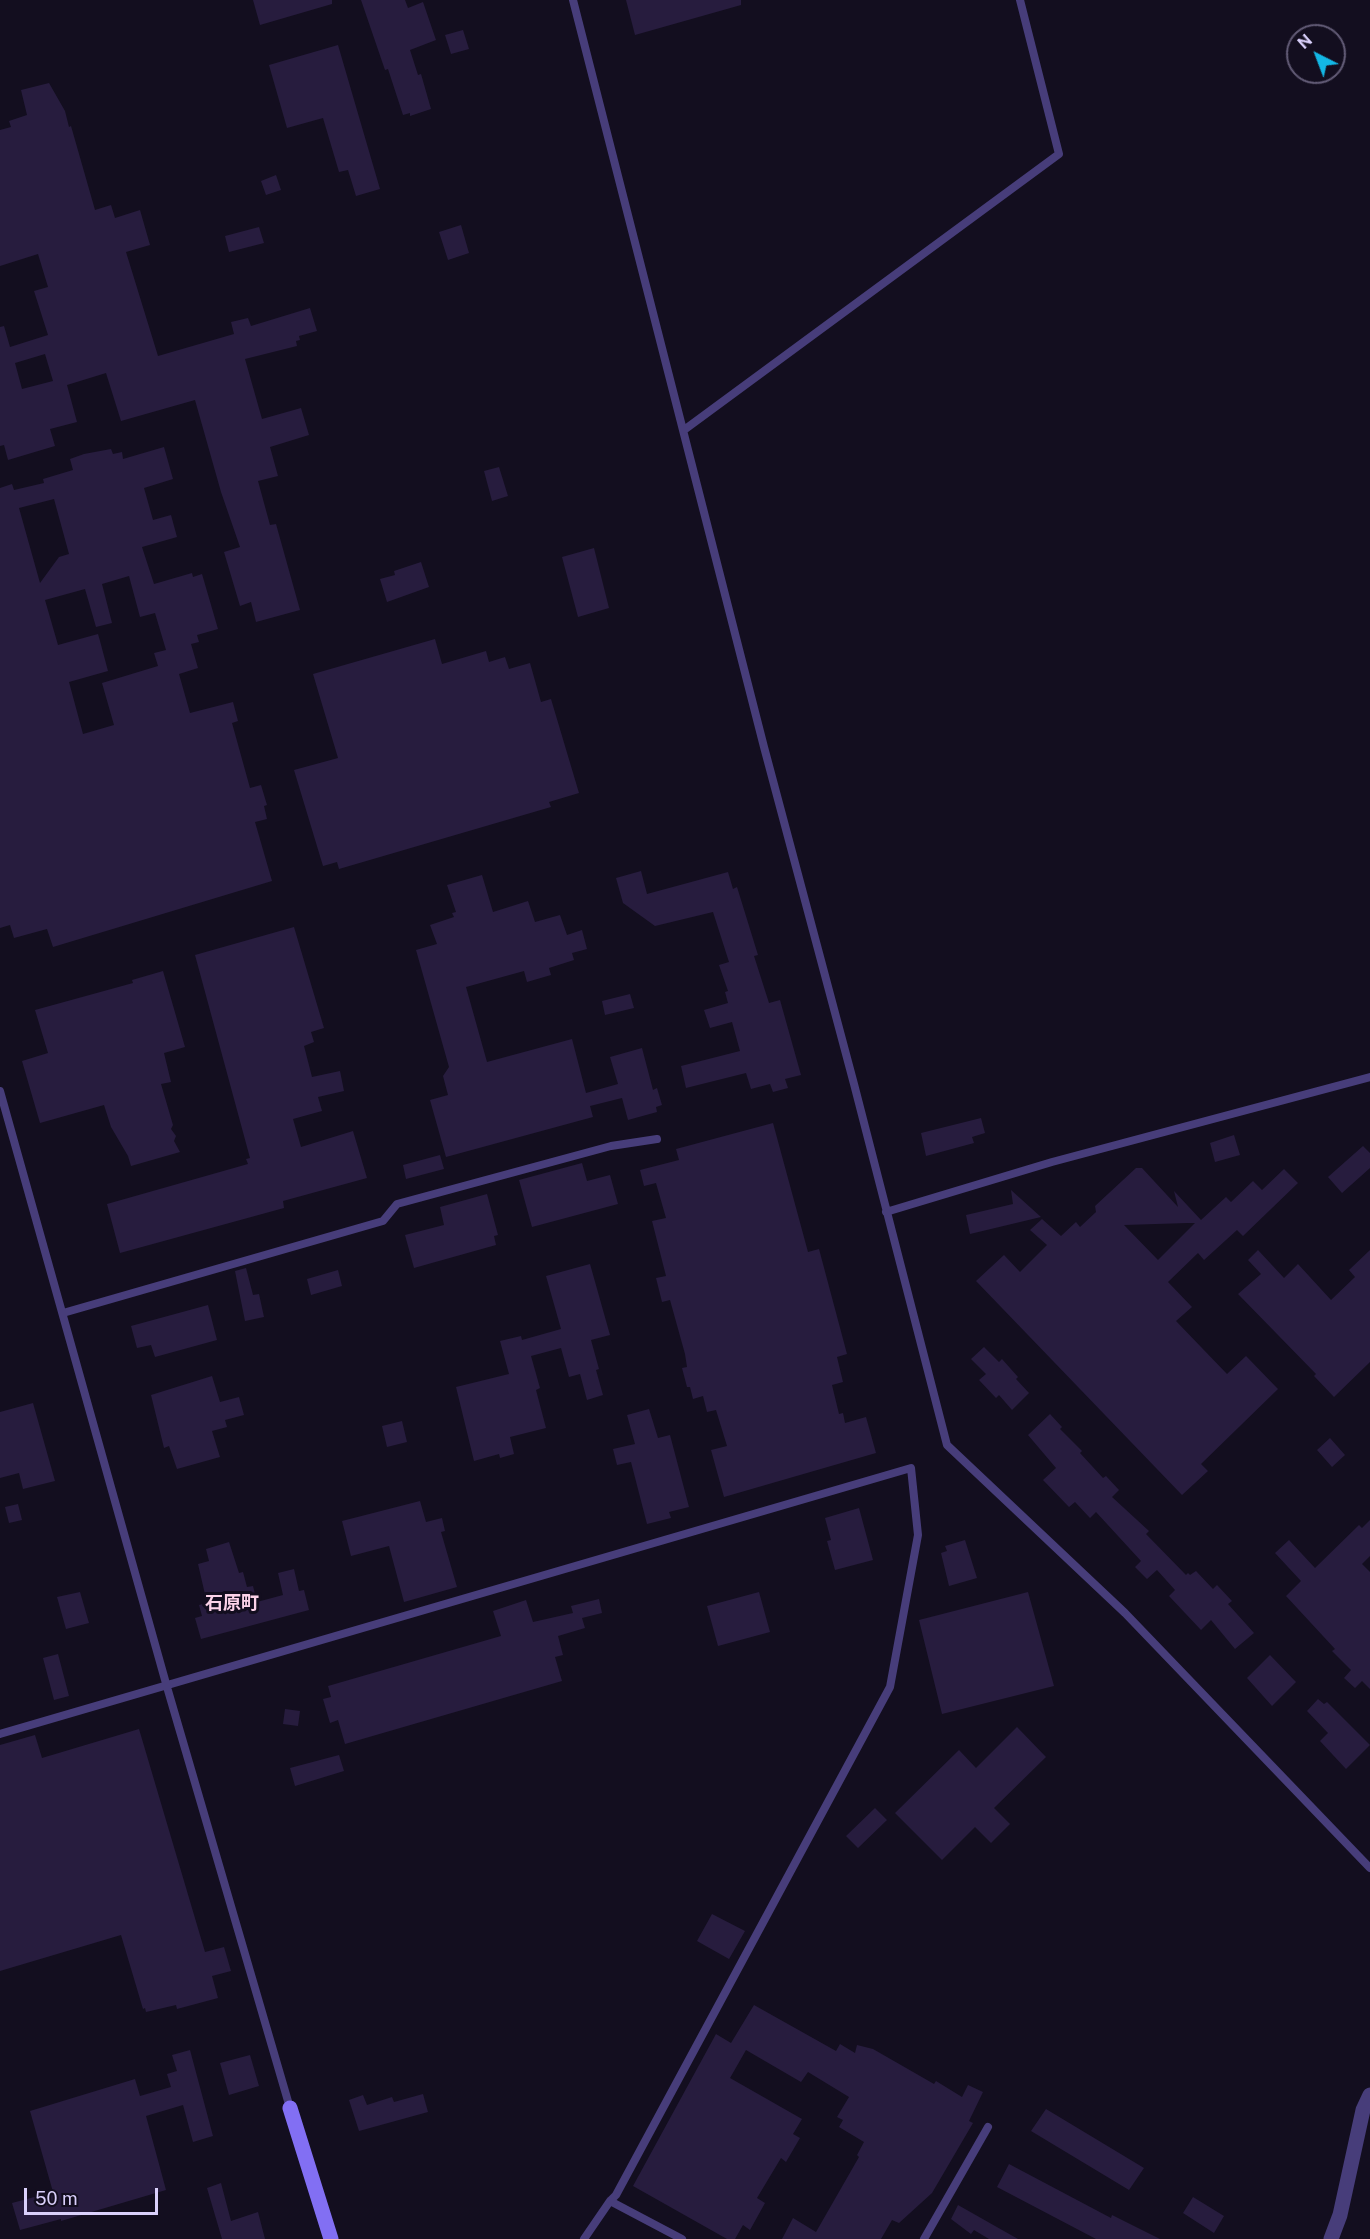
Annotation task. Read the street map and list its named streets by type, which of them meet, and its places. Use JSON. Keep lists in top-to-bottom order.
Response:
{
  "districts": ["石原町"],
  "scale_bar": "50 m",
  "north": "top left"
}
